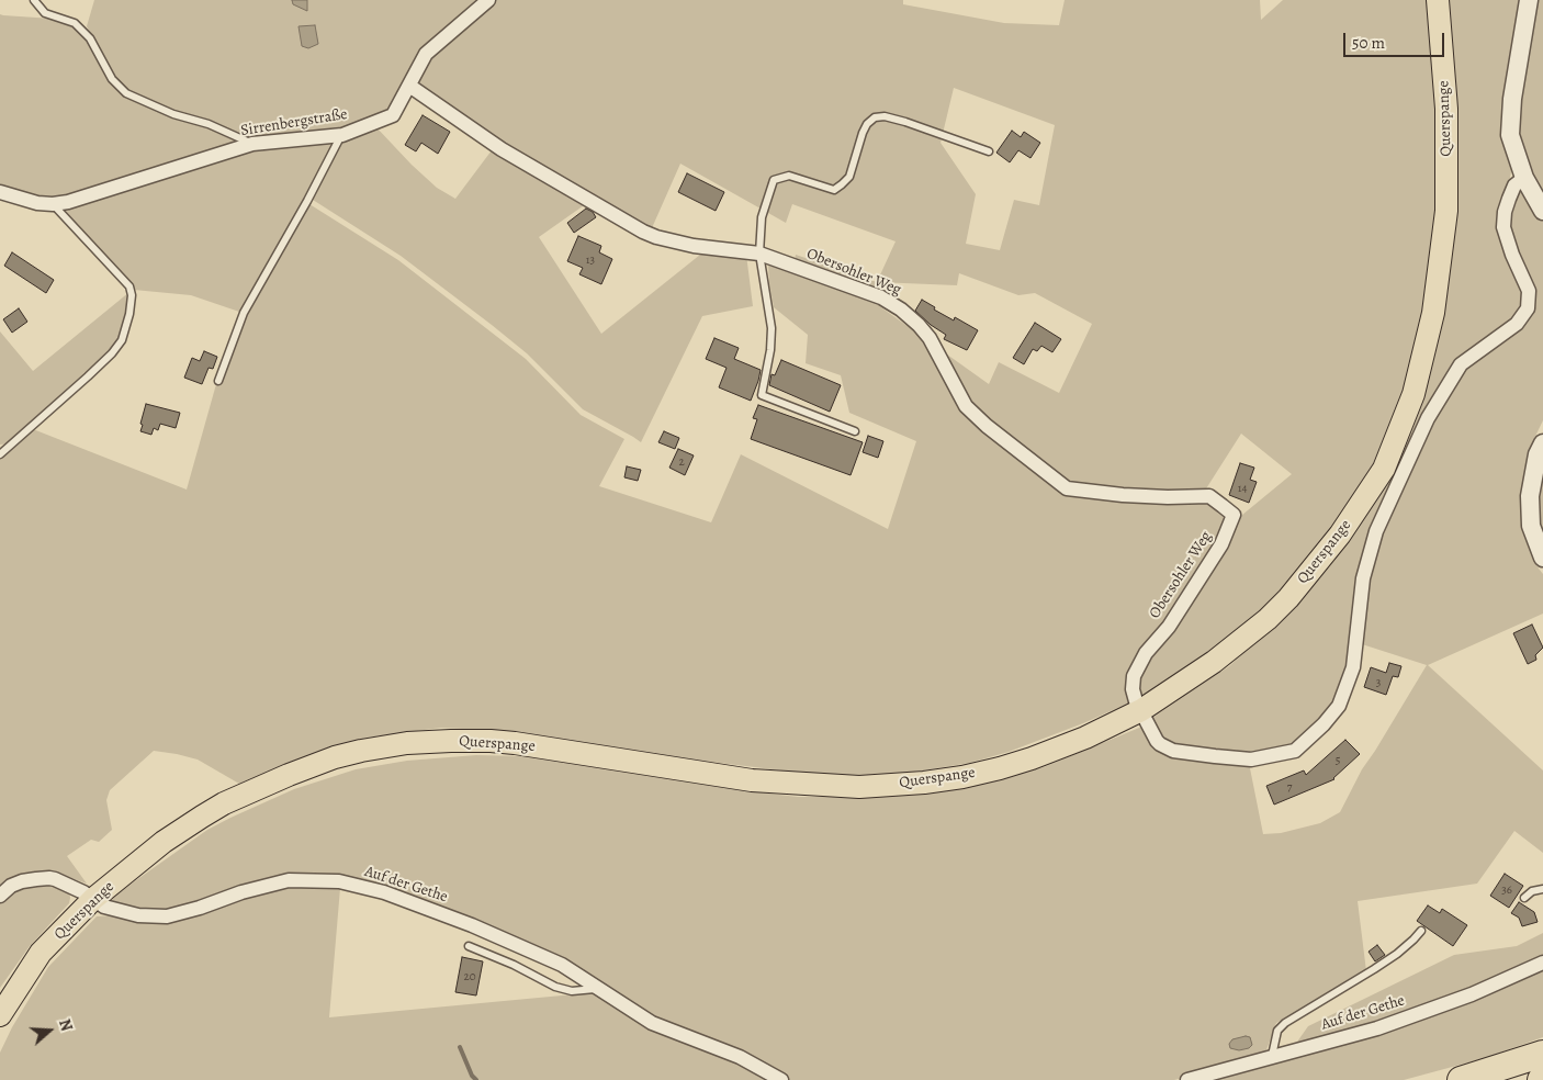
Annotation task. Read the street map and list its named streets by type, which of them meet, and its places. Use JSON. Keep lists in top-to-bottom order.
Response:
{
  "streets": {
    "main road": ["Querspange"],
    "street": ["Sirrenbergstraße", "Obersohler Weg", "Auf der Gethe"]
  },
  "crossings": [
    ["Querspange", "Obersohler Weg"],
    ["Querspange", "Auf der Gethe"],
    ["Sirrenbergstraße", "Obersohler Weg"]
  ],
  "house_numbers": [
    "13",
    "2",
    "14",
    "3",
    "5",
    "7",
    "36",
    "20"
  ],
  "scale_bar": "50 m",
  "north": "right"
}
